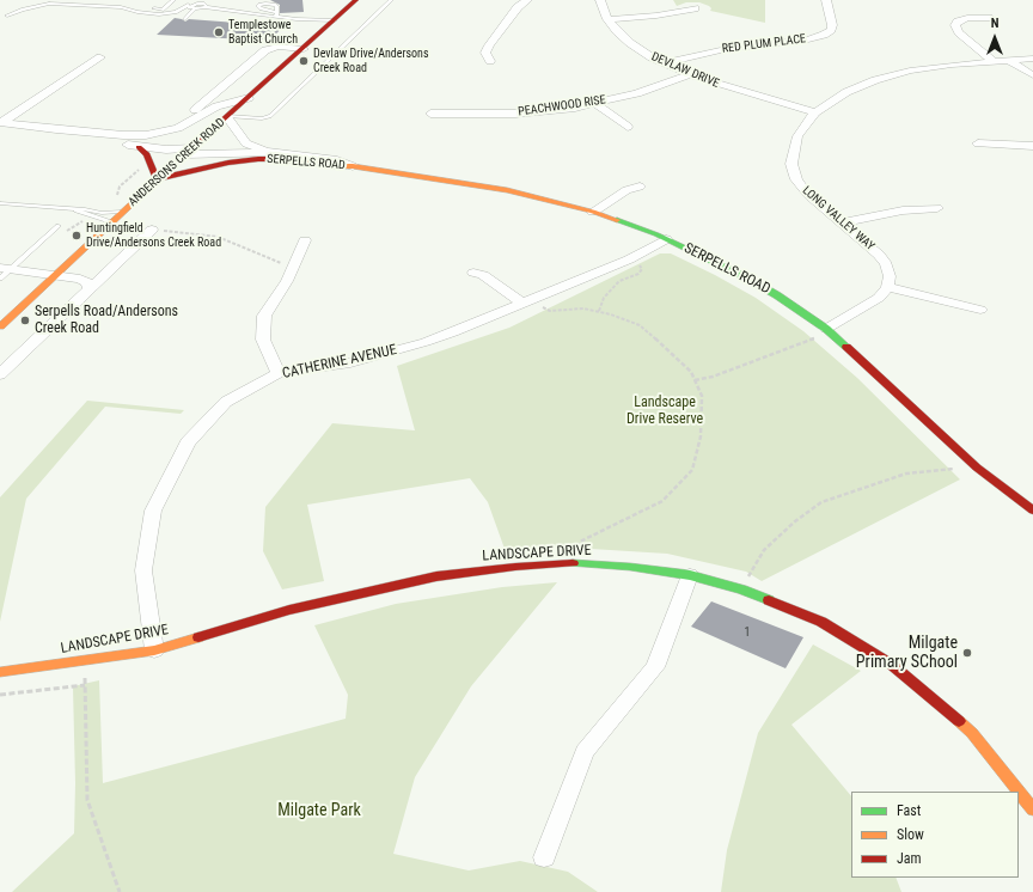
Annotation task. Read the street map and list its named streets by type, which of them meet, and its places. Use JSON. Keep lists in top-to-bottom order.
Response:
{
  "streets": {
    "street": [
      "RED PLUM PLACE",
      "DEVLAW DRIVE",
      "PEACHWOOD RISE",
      "ANDERSONS CREEK ROAD",
      "SERPELLS ROAD",
      "LONG VALLEY WAY",
      "CATHERINE AVENUE",
      "LANDSCAPE DRIVE"
    ]
  },
  "crossings": [
    ["RED PLUM PLACE", "DEVLAW DRIVE"],
    ["DEVLAW DRIVE", "PEACHWOOD RISE"],
    ["DEVLAW DRIVE", "LONG VALLEY WAY"],
    ["ANDERSONS CREEK ROAD", "SERPELLS ROAD"],
    ["SERPELLS ROAD", "CATHERINE AVENUE"],
    ["CATHERINE AVENUE", "LANDSCAPE DRIVE"]
  ],
  "parks": ["Landscape Drive Reserve", "Milgate Park"],
  "places": [
    "Templestowe Baptist Church",
    "Devlaw Drive/Andersons Creek Road",
    "Huntingfield Drive/Andersons Creek Road",
    "Serpells Road/Andersons Creek Road",
    "Milgate Primary SChool"
  ],
  "house_numbers": ["1"],
  "legend": ["Fast", "Slow", "Jam"],
  "north": "top"
}
